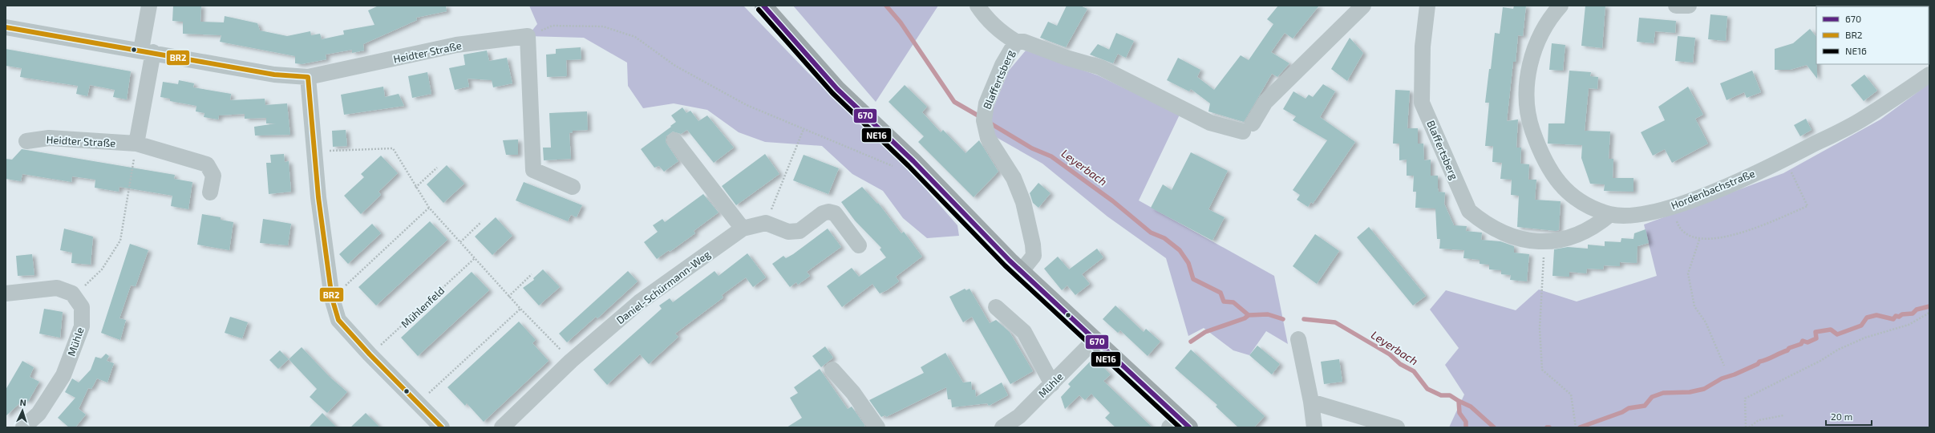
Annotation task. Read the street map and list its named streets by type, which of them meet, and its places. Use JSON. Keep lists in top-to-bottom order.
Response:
{
  "streets": {
    "street": [
      "Heidter Straße",
      "Blaffertsberg",
      "Hordenbachstraße",
      "Daniel-Schürmann-Weg",
      "Mühle"
    ],
    "path": ["Mühlenfeld"]
  },
  "crossings": [
    ["Blaffertsberg", "Hordenbachstraße"]
  ],
  "water": ["Leyerbach"],
  "lines": ["transit line 670", "transit line NE16", "transit line BR2"],
  "legend": ["670", "BR2", "NE16"],
  "scale_bar": "20 m",
  "north": "top"
}
